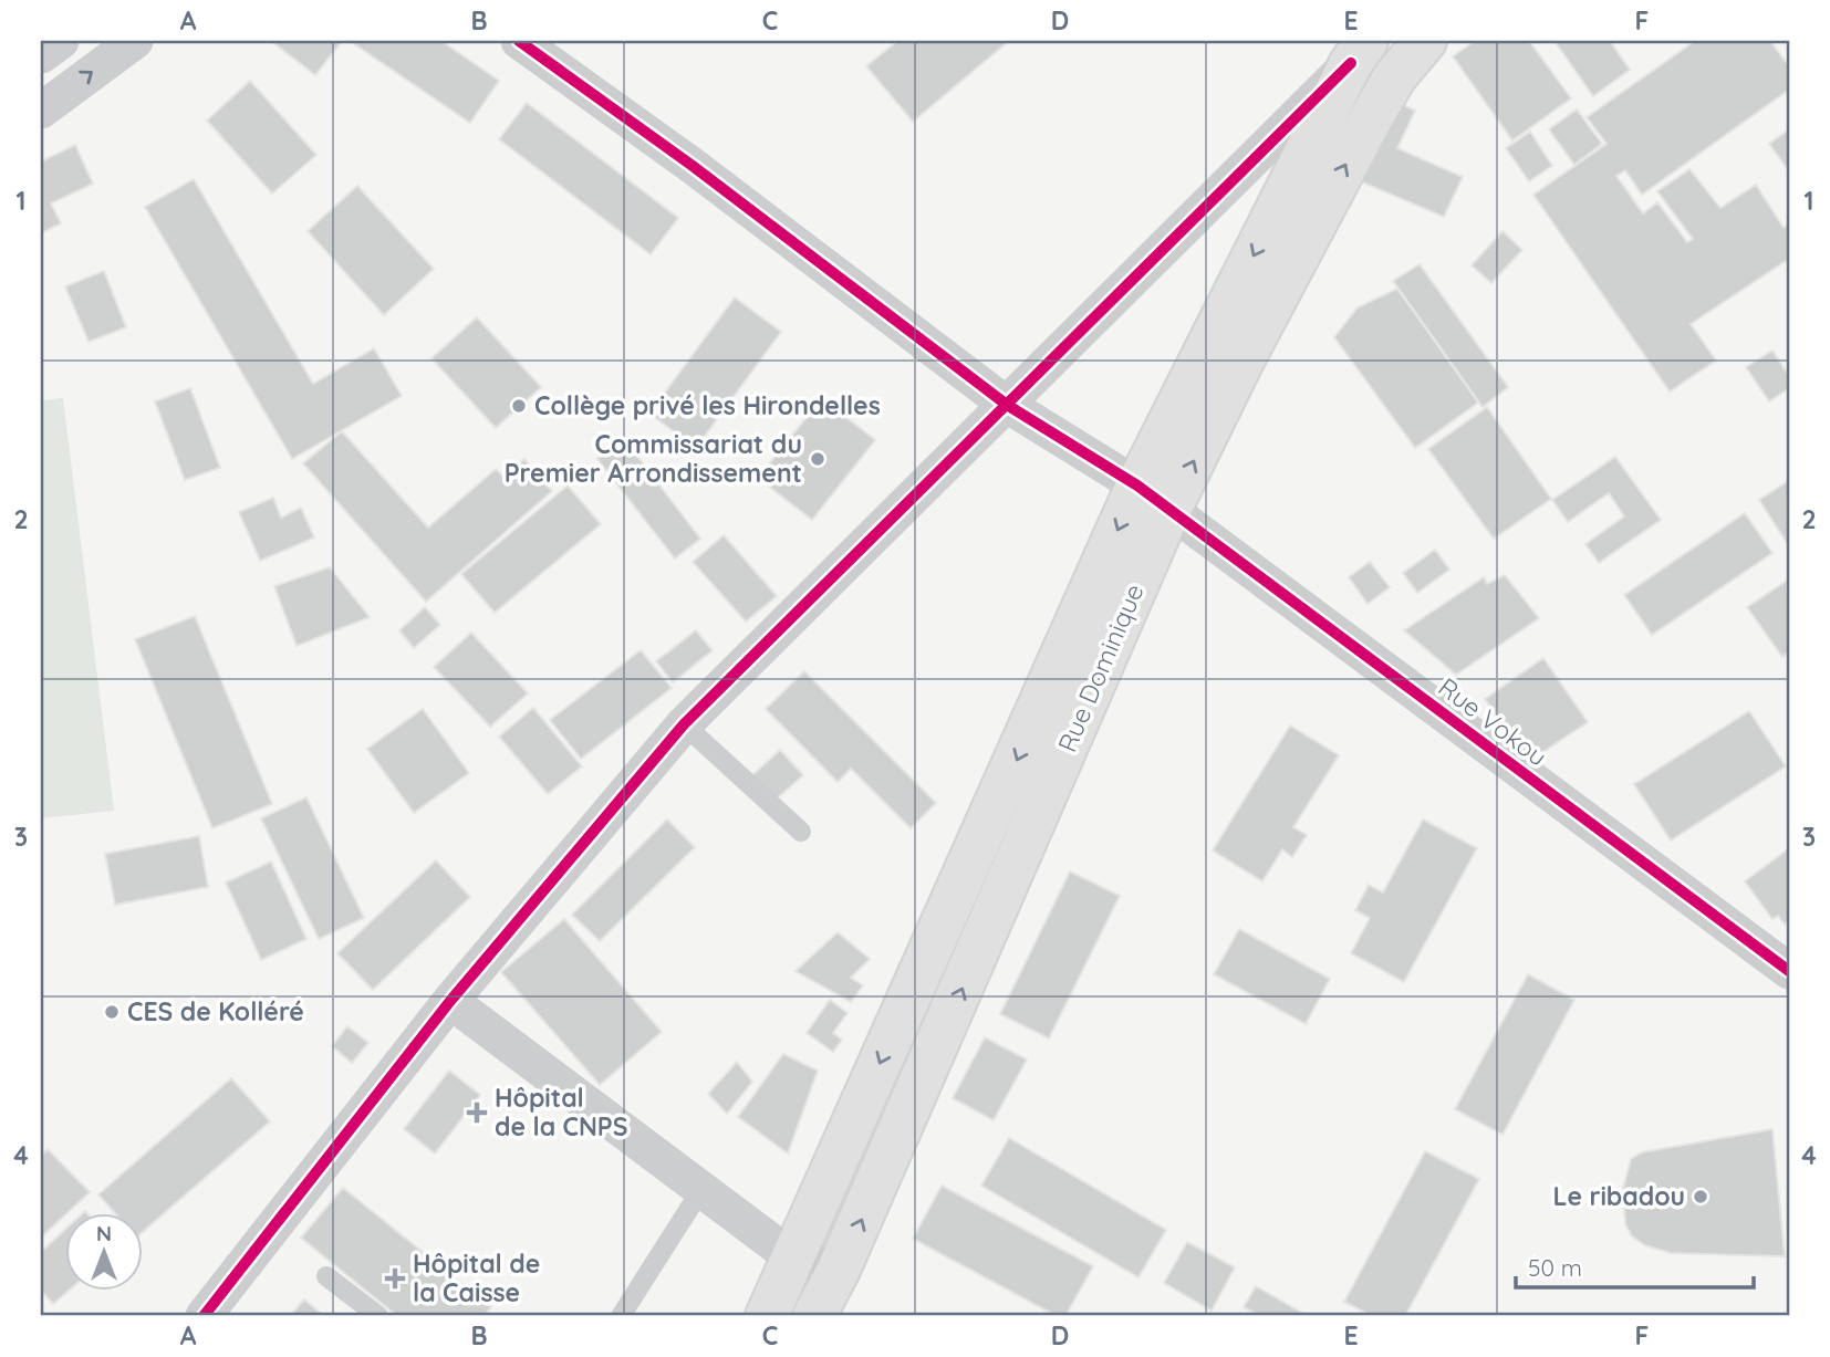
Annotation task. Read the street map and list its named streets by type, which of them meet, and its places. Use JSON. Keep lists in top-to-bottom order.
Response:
{
  "streets": {
    "main road": ["Rue Dominique"],
    "street": ["Rue Vokou"]
  },
  "crossings": [
    ["Rue Dominique", "Rue Vokou"]
  ],
  "places": {
    "other": [
      "Collège privé les Hirondelles",
      "Commissariat du Premier Arrondissement",
      "CES de Kolléré",
      "Le ribadou"
    ],
    "health": ["Hôpital de la CNPS", "Hôpital de la Caisse"]
  },
  "scale_bar": "50 m",
  "north": "top",
  "grid": {
    "columns": [
      "A",
      "B",
      "C",
      "D",
      "E",
      "F"
    ],
    "rows": [
      "1",
      "2",
      "3",
      "4"
    ]
  }
}
